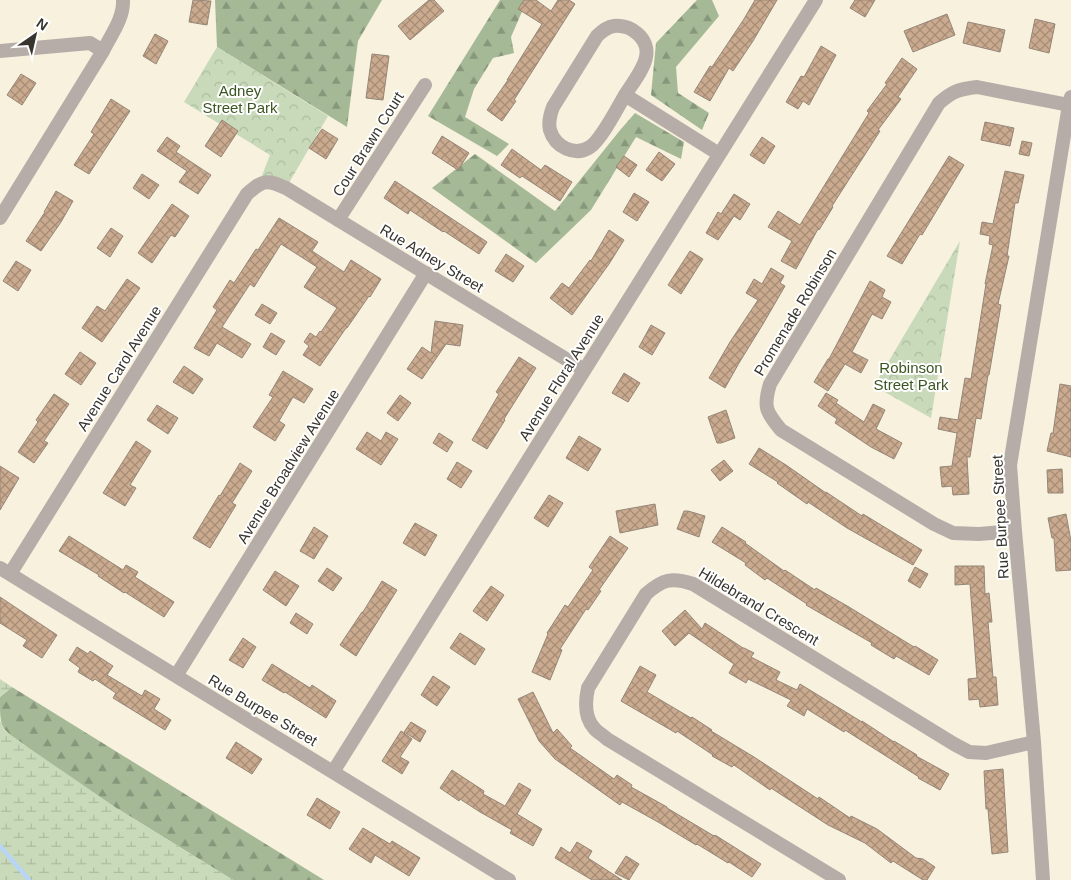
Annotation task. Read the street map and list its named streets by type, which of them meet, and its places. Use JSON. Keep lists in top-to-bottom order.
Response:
{
  "streets": {
    "street": [
      "Cour Brawn Court",
      "Rue Adney Street",
      "Promenade Robinson",
      "Avenue Carol Avenue",
      "Avenue Floral Avenue",
      "Avenue Broadview Avenue",
      "Rue Burpee Street",
      "Hildebrand Crescent"
    ]
  },
  "crossings": [
    ["Cour Brawn Court", "Rue Adney Street"],
    ["Rue Adney Street", "Avenue Carol Avenue"],
    ["Rue Adney Street", "Avenue Floral Avenue"],
    ["Rue Adney Street", "Avenue Broadview Avenue"],
    ["Promenade Robinson", "Rue Burpee Street"],
    ["Avenue Carol Avenue", "Rue Burpee Street"],
    ["Avenue Floral Avenue", "Rue Burpee Street"],
    ["Avenue Broadview Avenue", "Rue Burpee Street"],
    ["Rue Burpee Street", "Hildebrand Crescent"]
  ],
  "parks": ["Adney Street Park", "Robinson Street Park"],
  "north": "top right"
}
